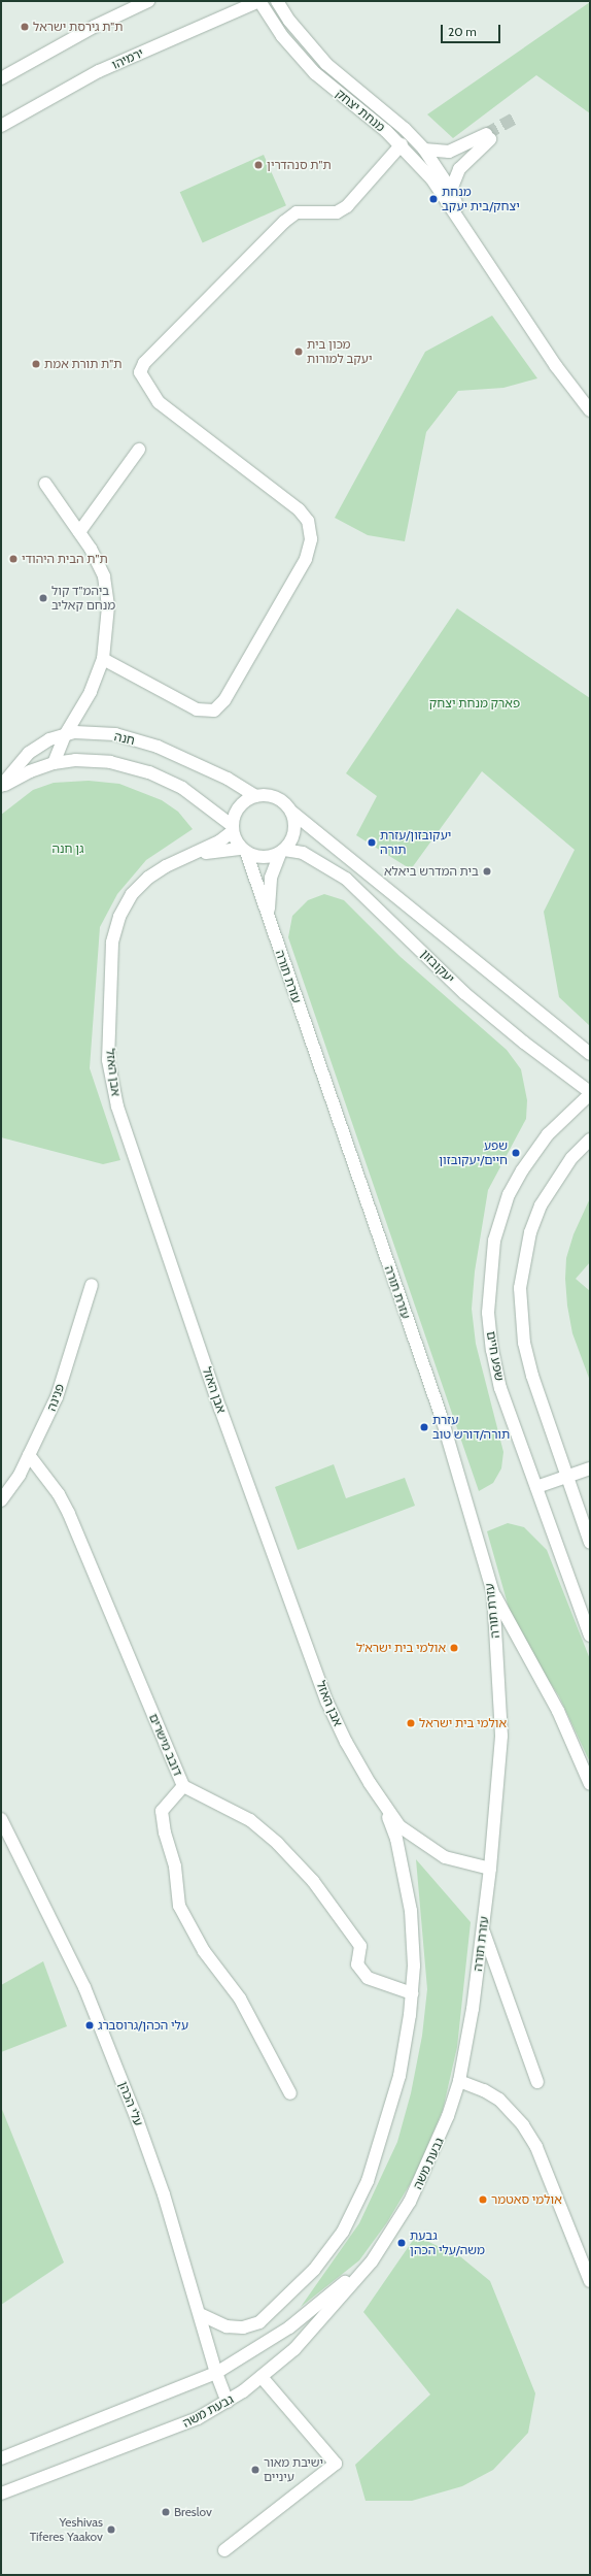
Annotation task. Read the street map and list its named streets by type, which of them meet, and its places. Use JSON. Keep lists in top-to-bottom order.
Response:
{
  "streets": {
    "street": [
      "ירמיהו",
      "מנחת יצחק",
      "חנה",
      "יעקובזון",
      "עזרת תורה",
      "אבן האזל",
      "שפע חיים",
      "פנינה",
      "דובב מישרים",
      "עלי הכהן",
      "גבעת משה"
    ]
  },
  "crossings": [
    ["ירמיהו", "מנחת יצחק"],
    ["חנה", "יעקובזון"],
    ["חנה", "עזרת תורה"],
    ["חנה", "אבן האזל"],
    ["יעקובזון", "עזרת תורה"],
    ["יעקובזון", "אבן האזל"],
    ["יעקובזון", "שפע חיים"],
    ["עזרת תורה", "אבן האזל"],
    ["עזרת תורה", "גבעת משה"],
    ["פנינה", "דובב מישרים"],
    ["עלי הכהן", "גבעת משה"]
  ],
  "parks": ["פארק מנחת יצחק", "גן חנה"],
  "places": [
    "ת\"ת גירסת ישראל",
    "ת\"ת סנהדרין",
    "מנחת יצחק/בית יעקב",
    "מכון בית יעקב למורות",
    "ת\"ת תורת אמת",
    "ת\"ת הבית היהודי",
    "ביהמ\"ד קול מנחם קאליב",
    "יעקובזון/עזרת תורה",
    "בית המדרש ביאלא",
    "שפע חיים/יעקובזון",
    "עזרת תורה/דורש טוב",
    "אולמי בית ישרא'ל",
    "אולמי בית ישראל",
    "עלי הכהן/גרוסברג",
    "אולמי סאטמר",
    "גבעת משה/עלי הכהן",
    "ישיבת מאור עיניים",
    "Breslov",
    "Yeshivas Tiferes Yaakov"
  ],
  "scale_bar": "20 m"
}
